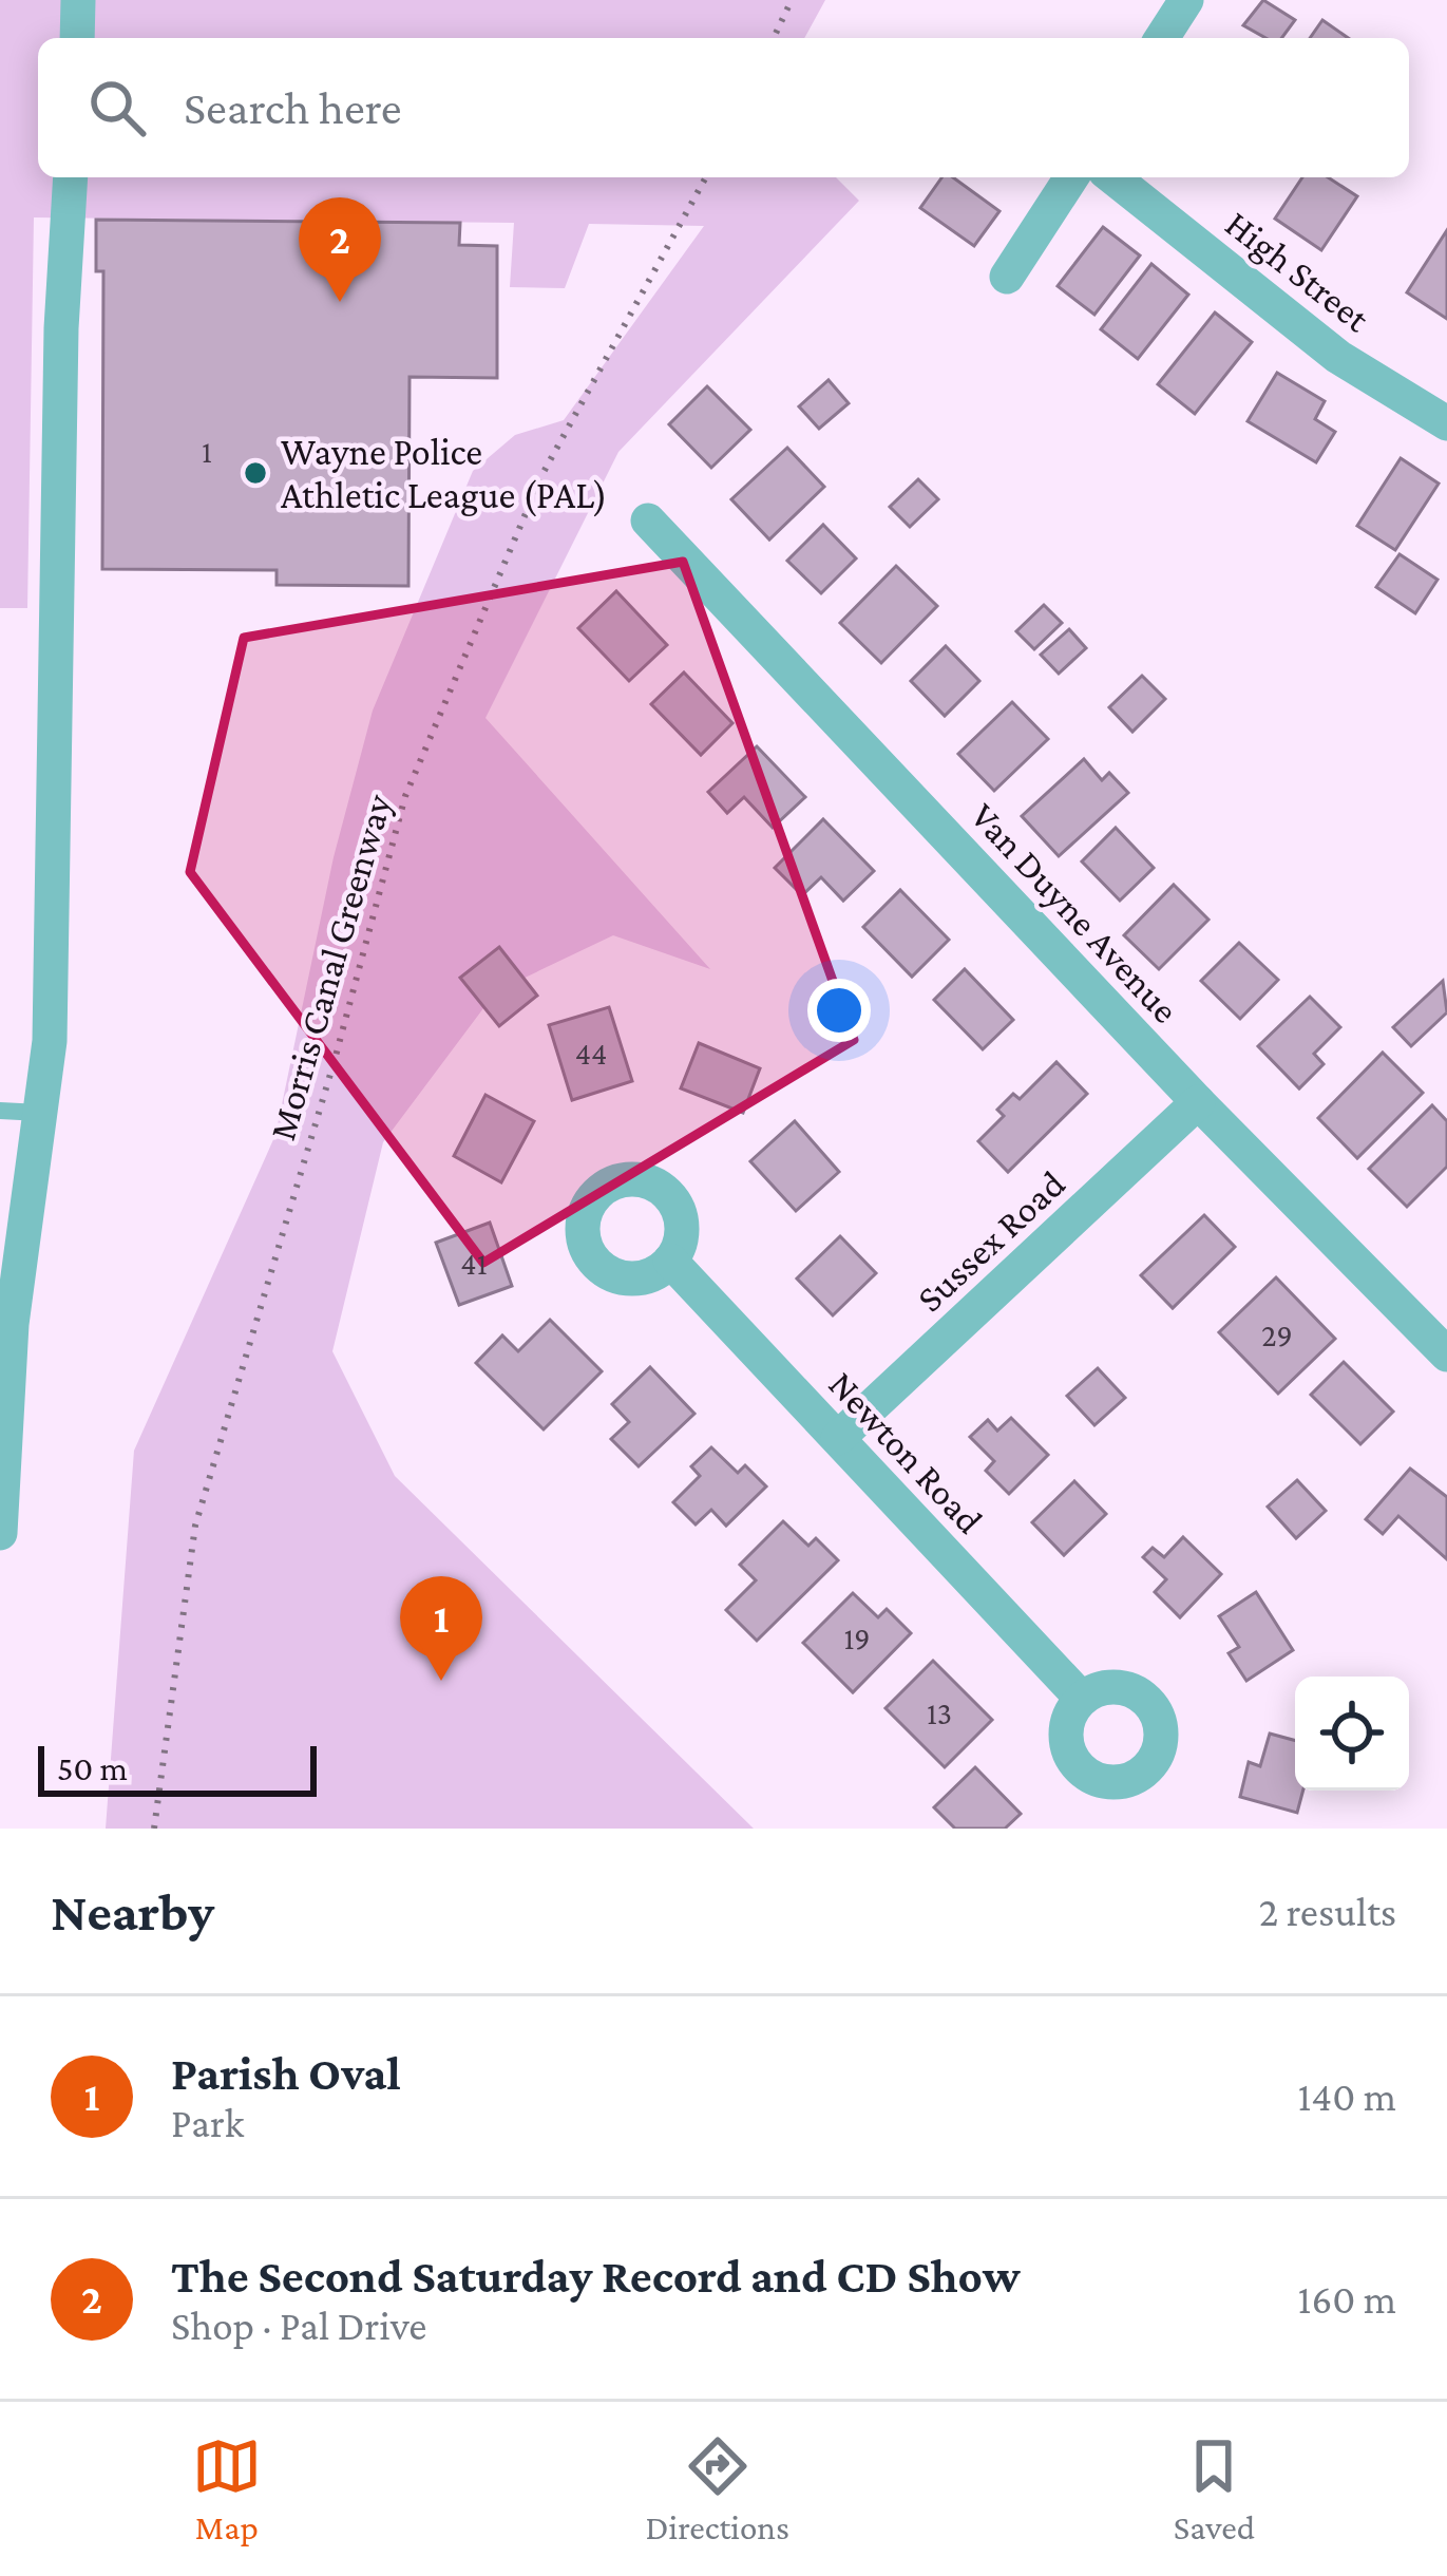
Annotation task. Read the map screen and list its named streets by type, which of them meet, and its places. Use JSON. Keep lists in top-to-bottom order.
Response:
{
  "streets": {
    "street": [
      "High Street",
      "Van Duyne Avenue",
      "Sussex Road",
      "Newton Road"
    ],
    "path": ["Morris Canal Greenway"]
  },
  "crossings": [
    ["Van Duyne Avenue", "Sussex Road"],
    ["Sussex Road", "Newton Road"]
  ],
  "places": ["Wayne Police Athletic League (PAL)"],
  "house_numbers": [
    "1",
    "44",
    "41",
    "29",
    "19",
    "13"
  ],
  "scale_bar": "50 m",
  "page": {
    "search": "Search here",
    "pins": ["2", "1"],
    "scale": "50 m",
    "heading": ["Nearby", "2 results"],
    "list": [
      {
        "mark": "1",
        "name": "Parish Oval",
        "note": "Park",
        "value": "140 m"
      },
      {
        "mark": "2",
        "name": "The Second Saturday Record and CD Show",
        "note": "Shop · Pal Drive",
        "value": "160 m"
      }
    ],
    "nav": ["Map", "Directions", "Saved"]
  }
}
